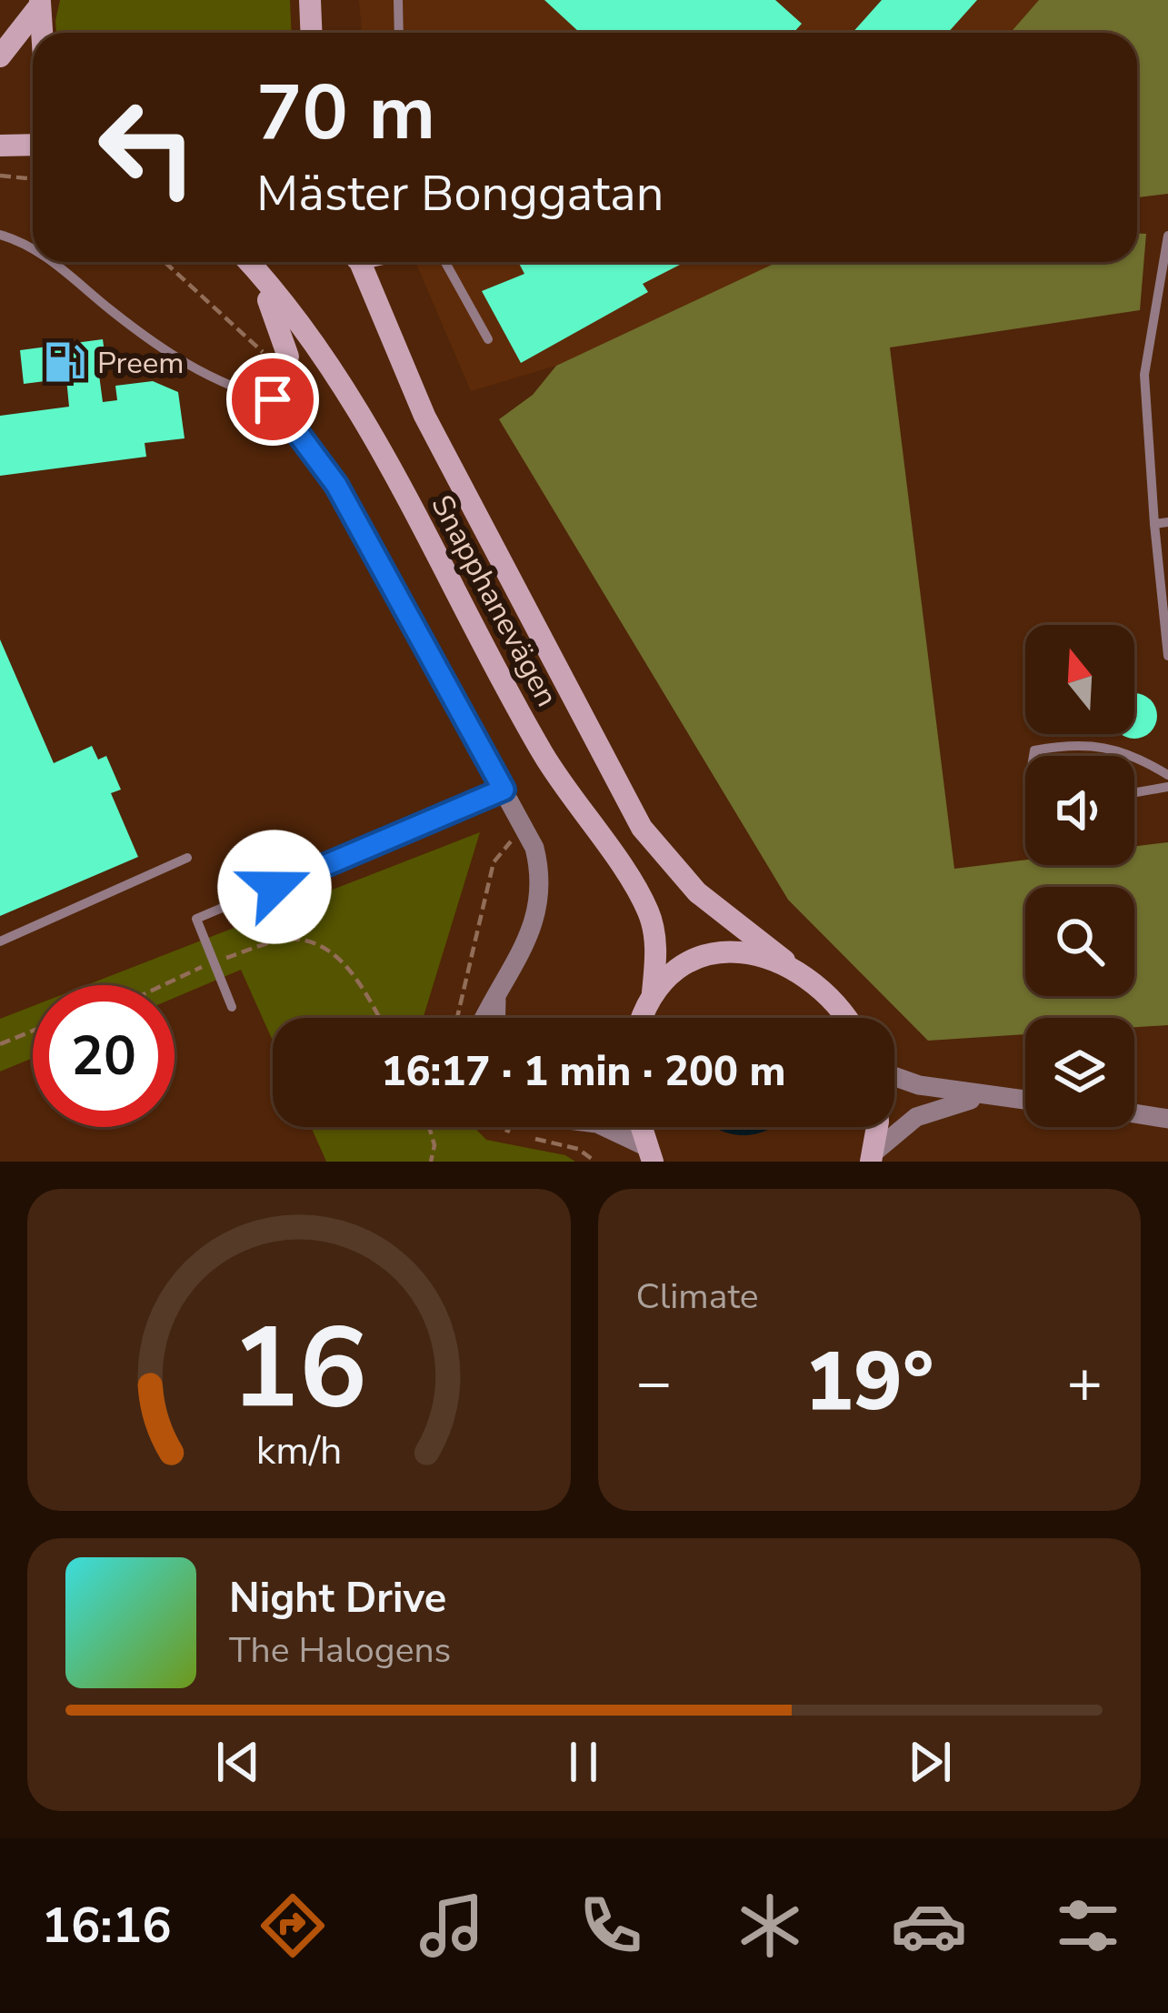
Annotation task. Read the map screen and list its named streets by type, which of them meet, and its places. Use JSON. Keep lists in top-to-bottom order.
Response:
{
  "streets": {
    "main road": ["Snapphanevägen"]
  },
  "places": {
    "fuel station": ["Preem"]
  },
  "north": "top",
  "page": {
    "turn": ["70 m", "Mäster Bonggatan"],
    "limit": "20",
    "trip": "16:17 · 1 min · 200 m",
    "tile": "Climate",
    "heat": ["−", "19°", "+"],
    "song": ["Night Drive", "The Halogens"],
    "tabs": "16:16",
    "gauge": ["16", "km/h"]
  }
}
